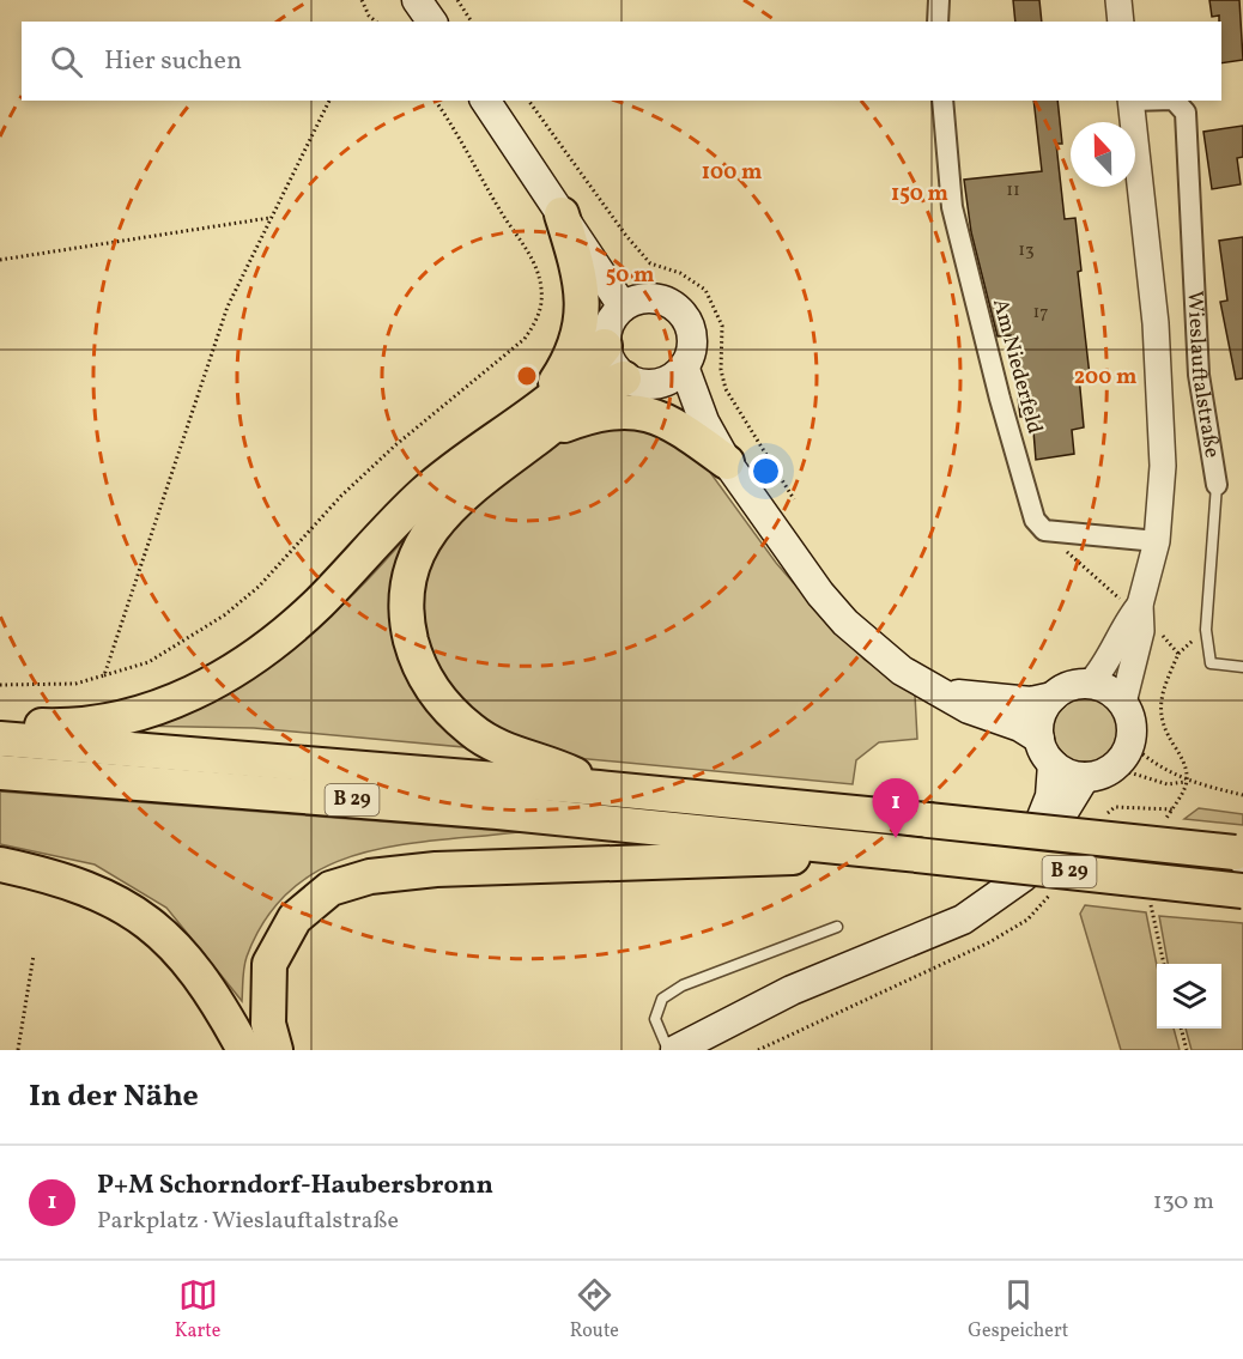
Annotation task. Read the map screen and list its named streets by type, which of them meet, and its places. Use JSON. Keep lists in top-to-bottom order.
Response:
{
  "streets": {
    "highway": ["B 29"],
    "main road": ["Wieslauftalstraße"],
    "street": ["Am Niederfeld"]
  },
  "house_numbers": ["11", "13", "17"],
  "north": "top",
  "page": {
    "search": "Hier suchen",
    "pins": "1",
    "heading": "In der Nähe",
    "list": [
      {
        "mark": "1",
        "name": "P+M Schorndorf-Haubersbronn",
        "note": "Parkplatz · Wieslauftalstraße",
        "value": "130 m"
      }
    ],
    "nav": ["Karte", "Route", "Gespeichert"]
  },
  "rings": [
    "100 m",
    "150 m",
    "50 m",
    "200 m"
  ]
}
